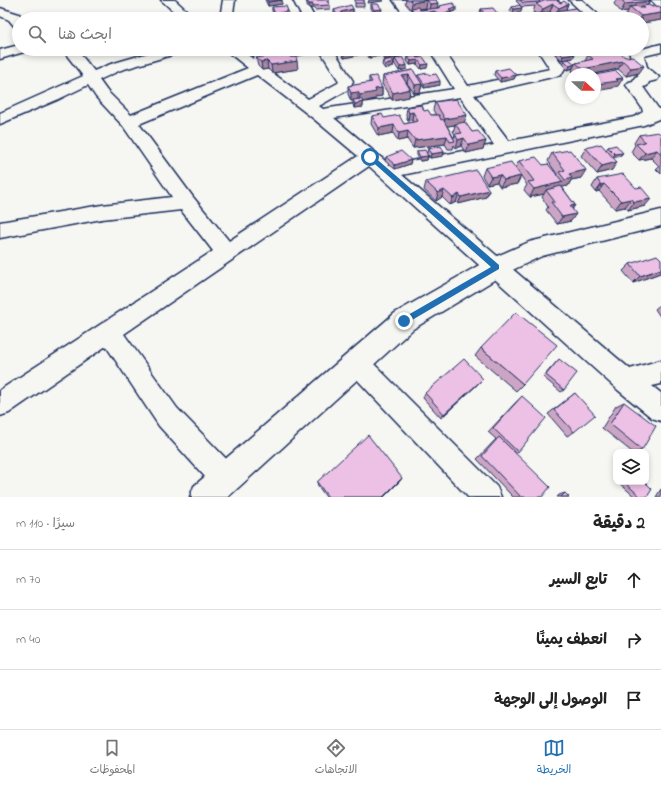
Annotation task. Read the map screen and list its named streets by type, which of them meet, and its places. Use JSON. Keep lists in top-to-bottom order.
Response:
{
  "north": "right",
  "page": {
    "search": "ابحث هنا",
    "heading": ["2 دقيقة", "سيرًا · 110 m"],
    "list": [
      ["تابع السير", "70 m"],
      ["انعطف يمينًا", "40 m"],
      "الوصول إلى الوجهة"
    ],
    "nav": ["الخريطة", "الاتجاهات", "المحفوظات"]
  }
}
